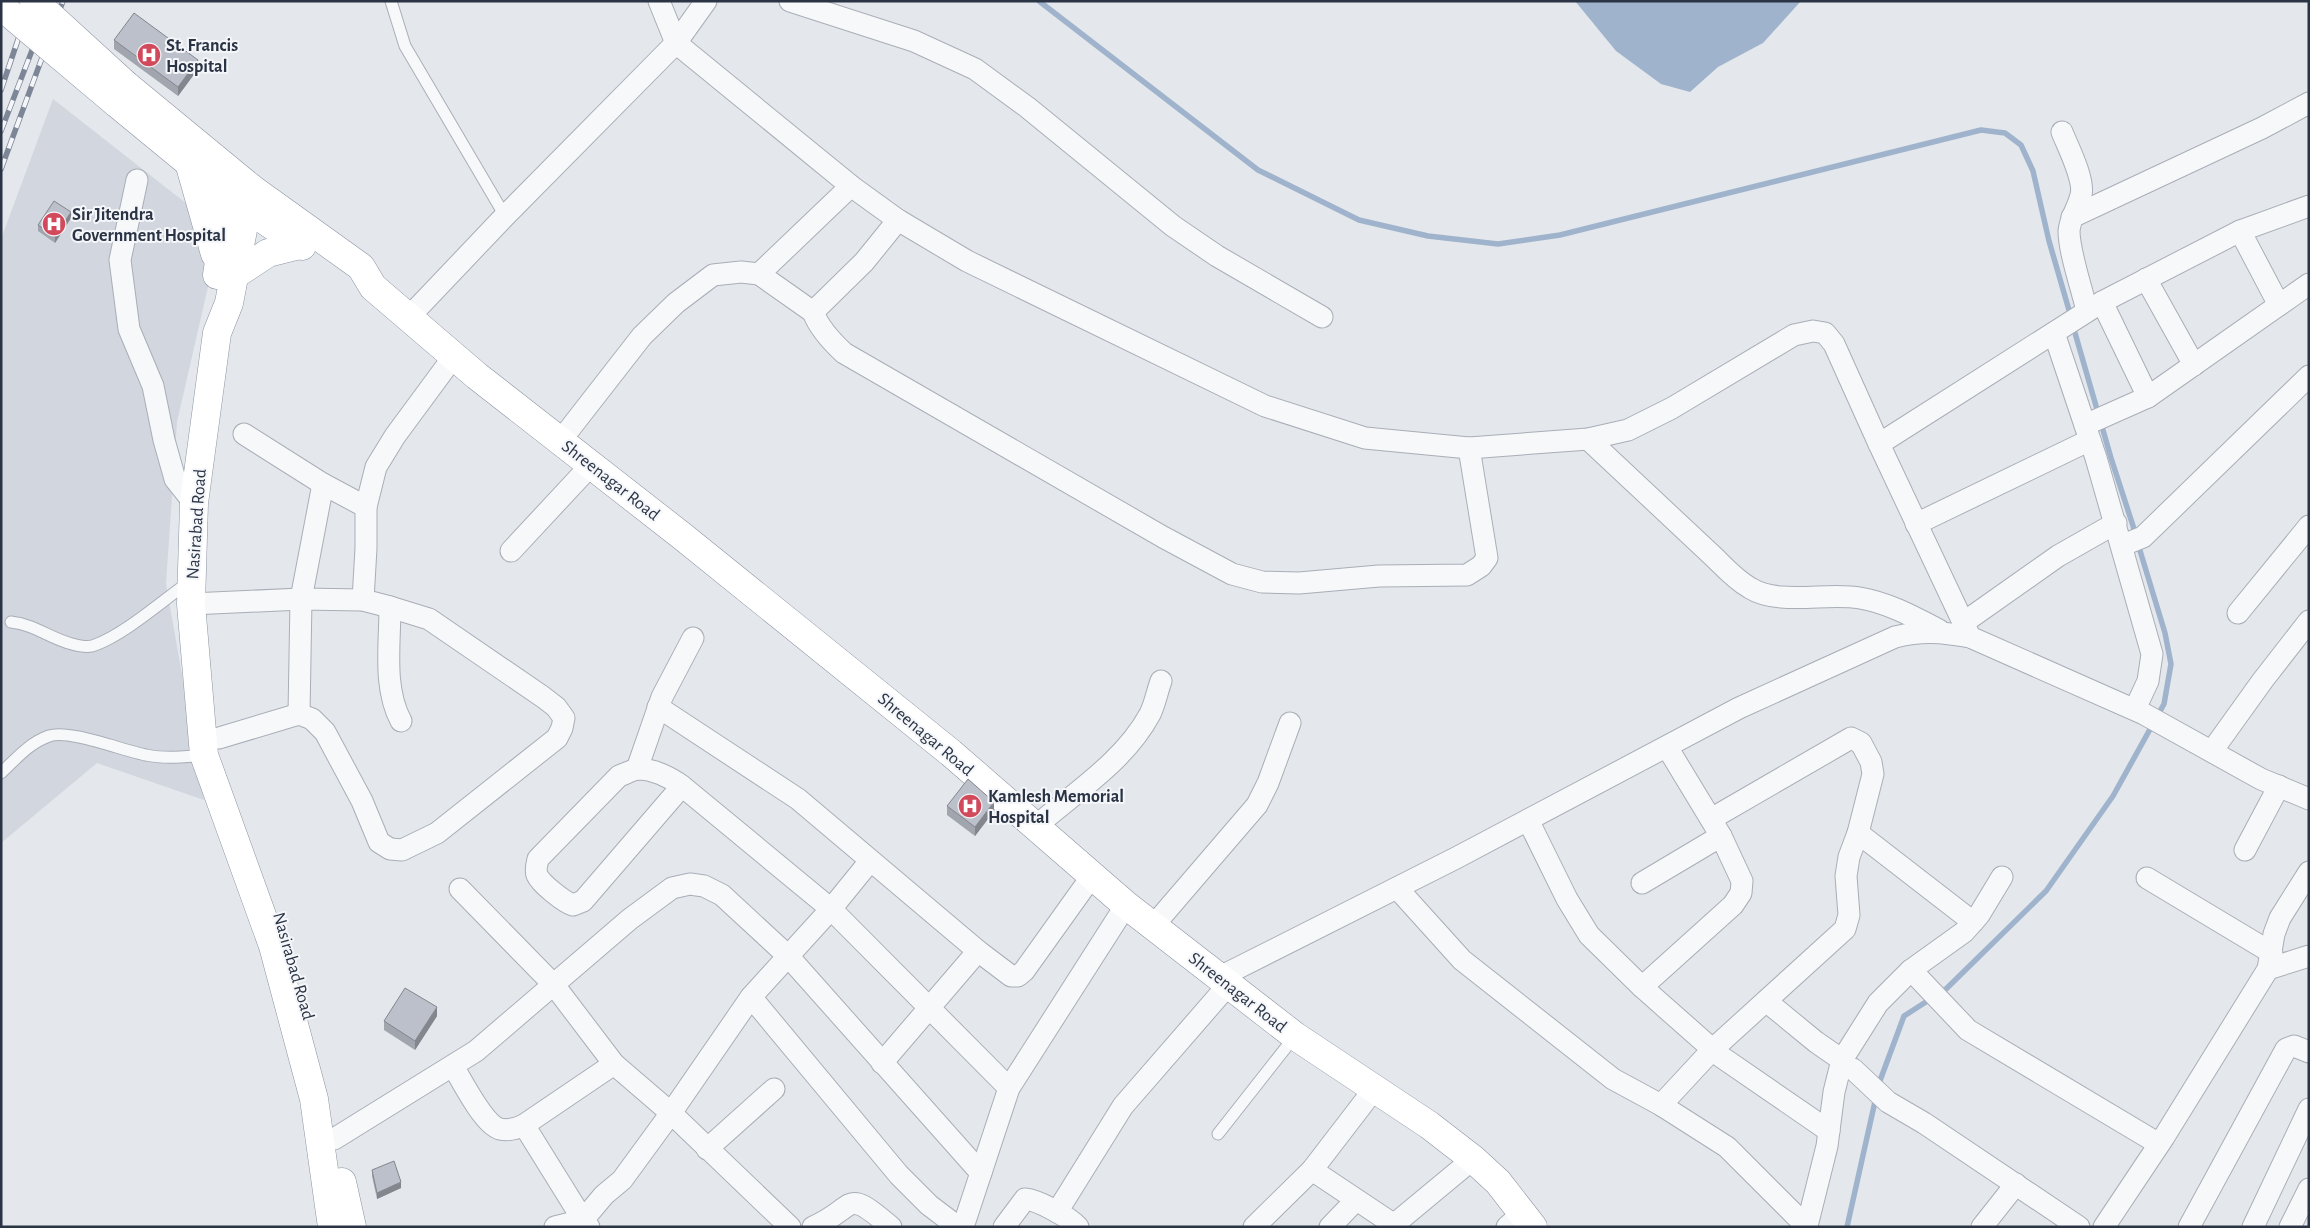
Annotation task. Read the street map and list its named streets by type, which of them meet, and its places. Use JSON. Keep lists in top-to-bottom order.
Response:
{
  "streets": {
    "highway": ["Shreenagar Road", "Nasirabad Road"]
  },
  "places": {
    "hospital": ["St. Francis Hospital", "Sir Jitendra Government Hospital", "Kamlesh Memorial Hospital"]
  }
}
